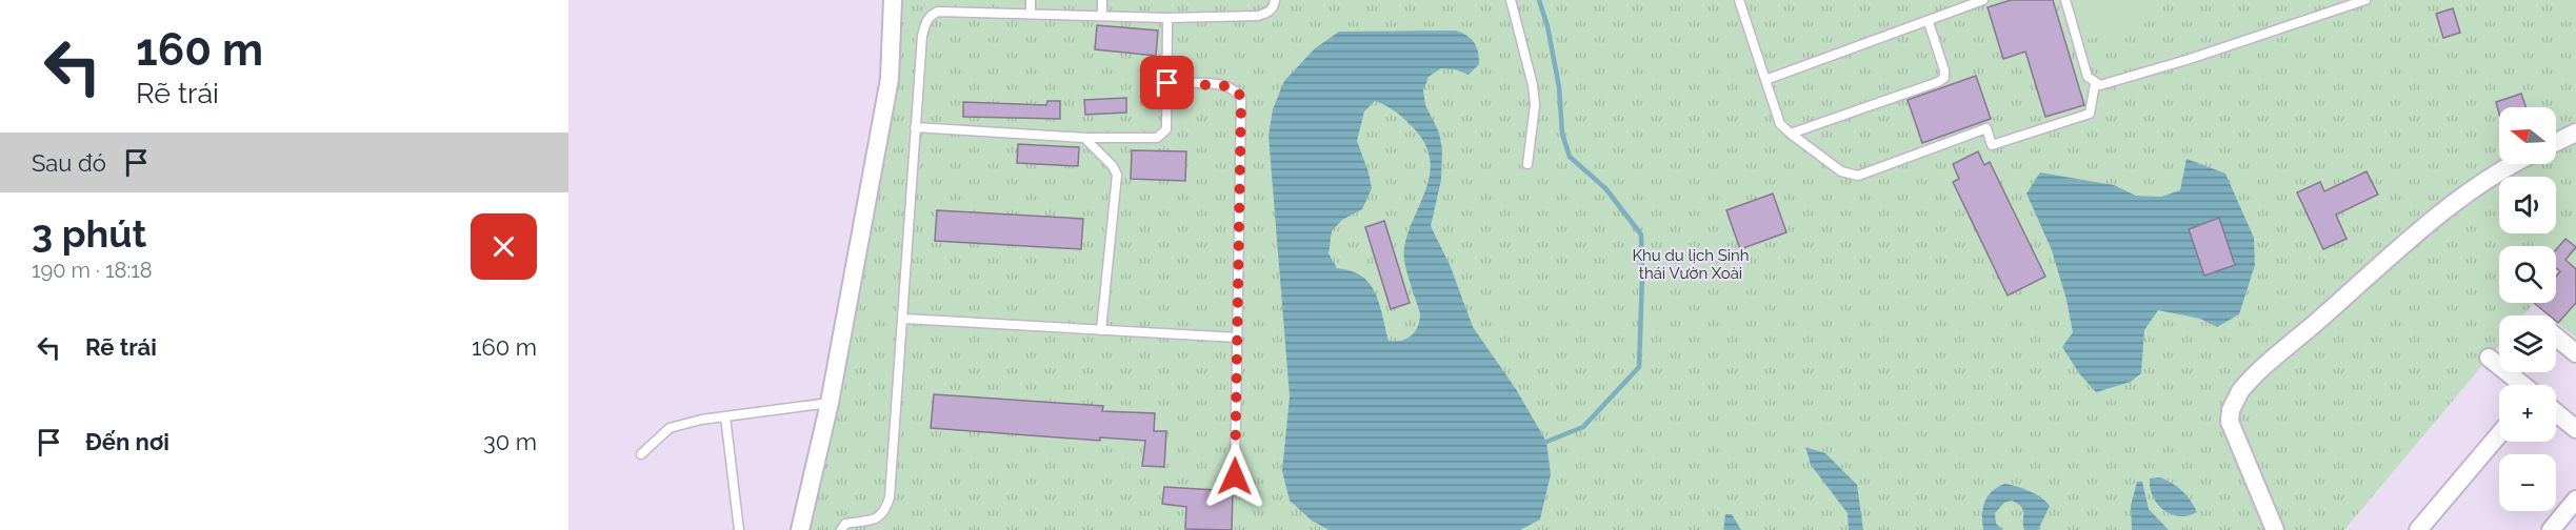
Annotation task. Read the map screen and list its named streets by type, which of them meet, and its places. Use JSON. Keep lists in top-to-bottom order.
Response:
{
  "parks": ["Khu du lịch Sinh thái Vườn Xoài"],
  "north": "left",
  "page": {
    "turn": ["160 m", "Rẽ trái"],
    "map_buttons": ["+", "−"],
    "then": "Sau đó",
    "heading": ["3 phút", "190 m · 18:18"],
    "list": [
      {
        "name": "Rẽ trái",
        "value": "160 m"
      },
      {
        "name": "Đến nơi",
        "value": "30 m"
      }
    ]
  }
}
